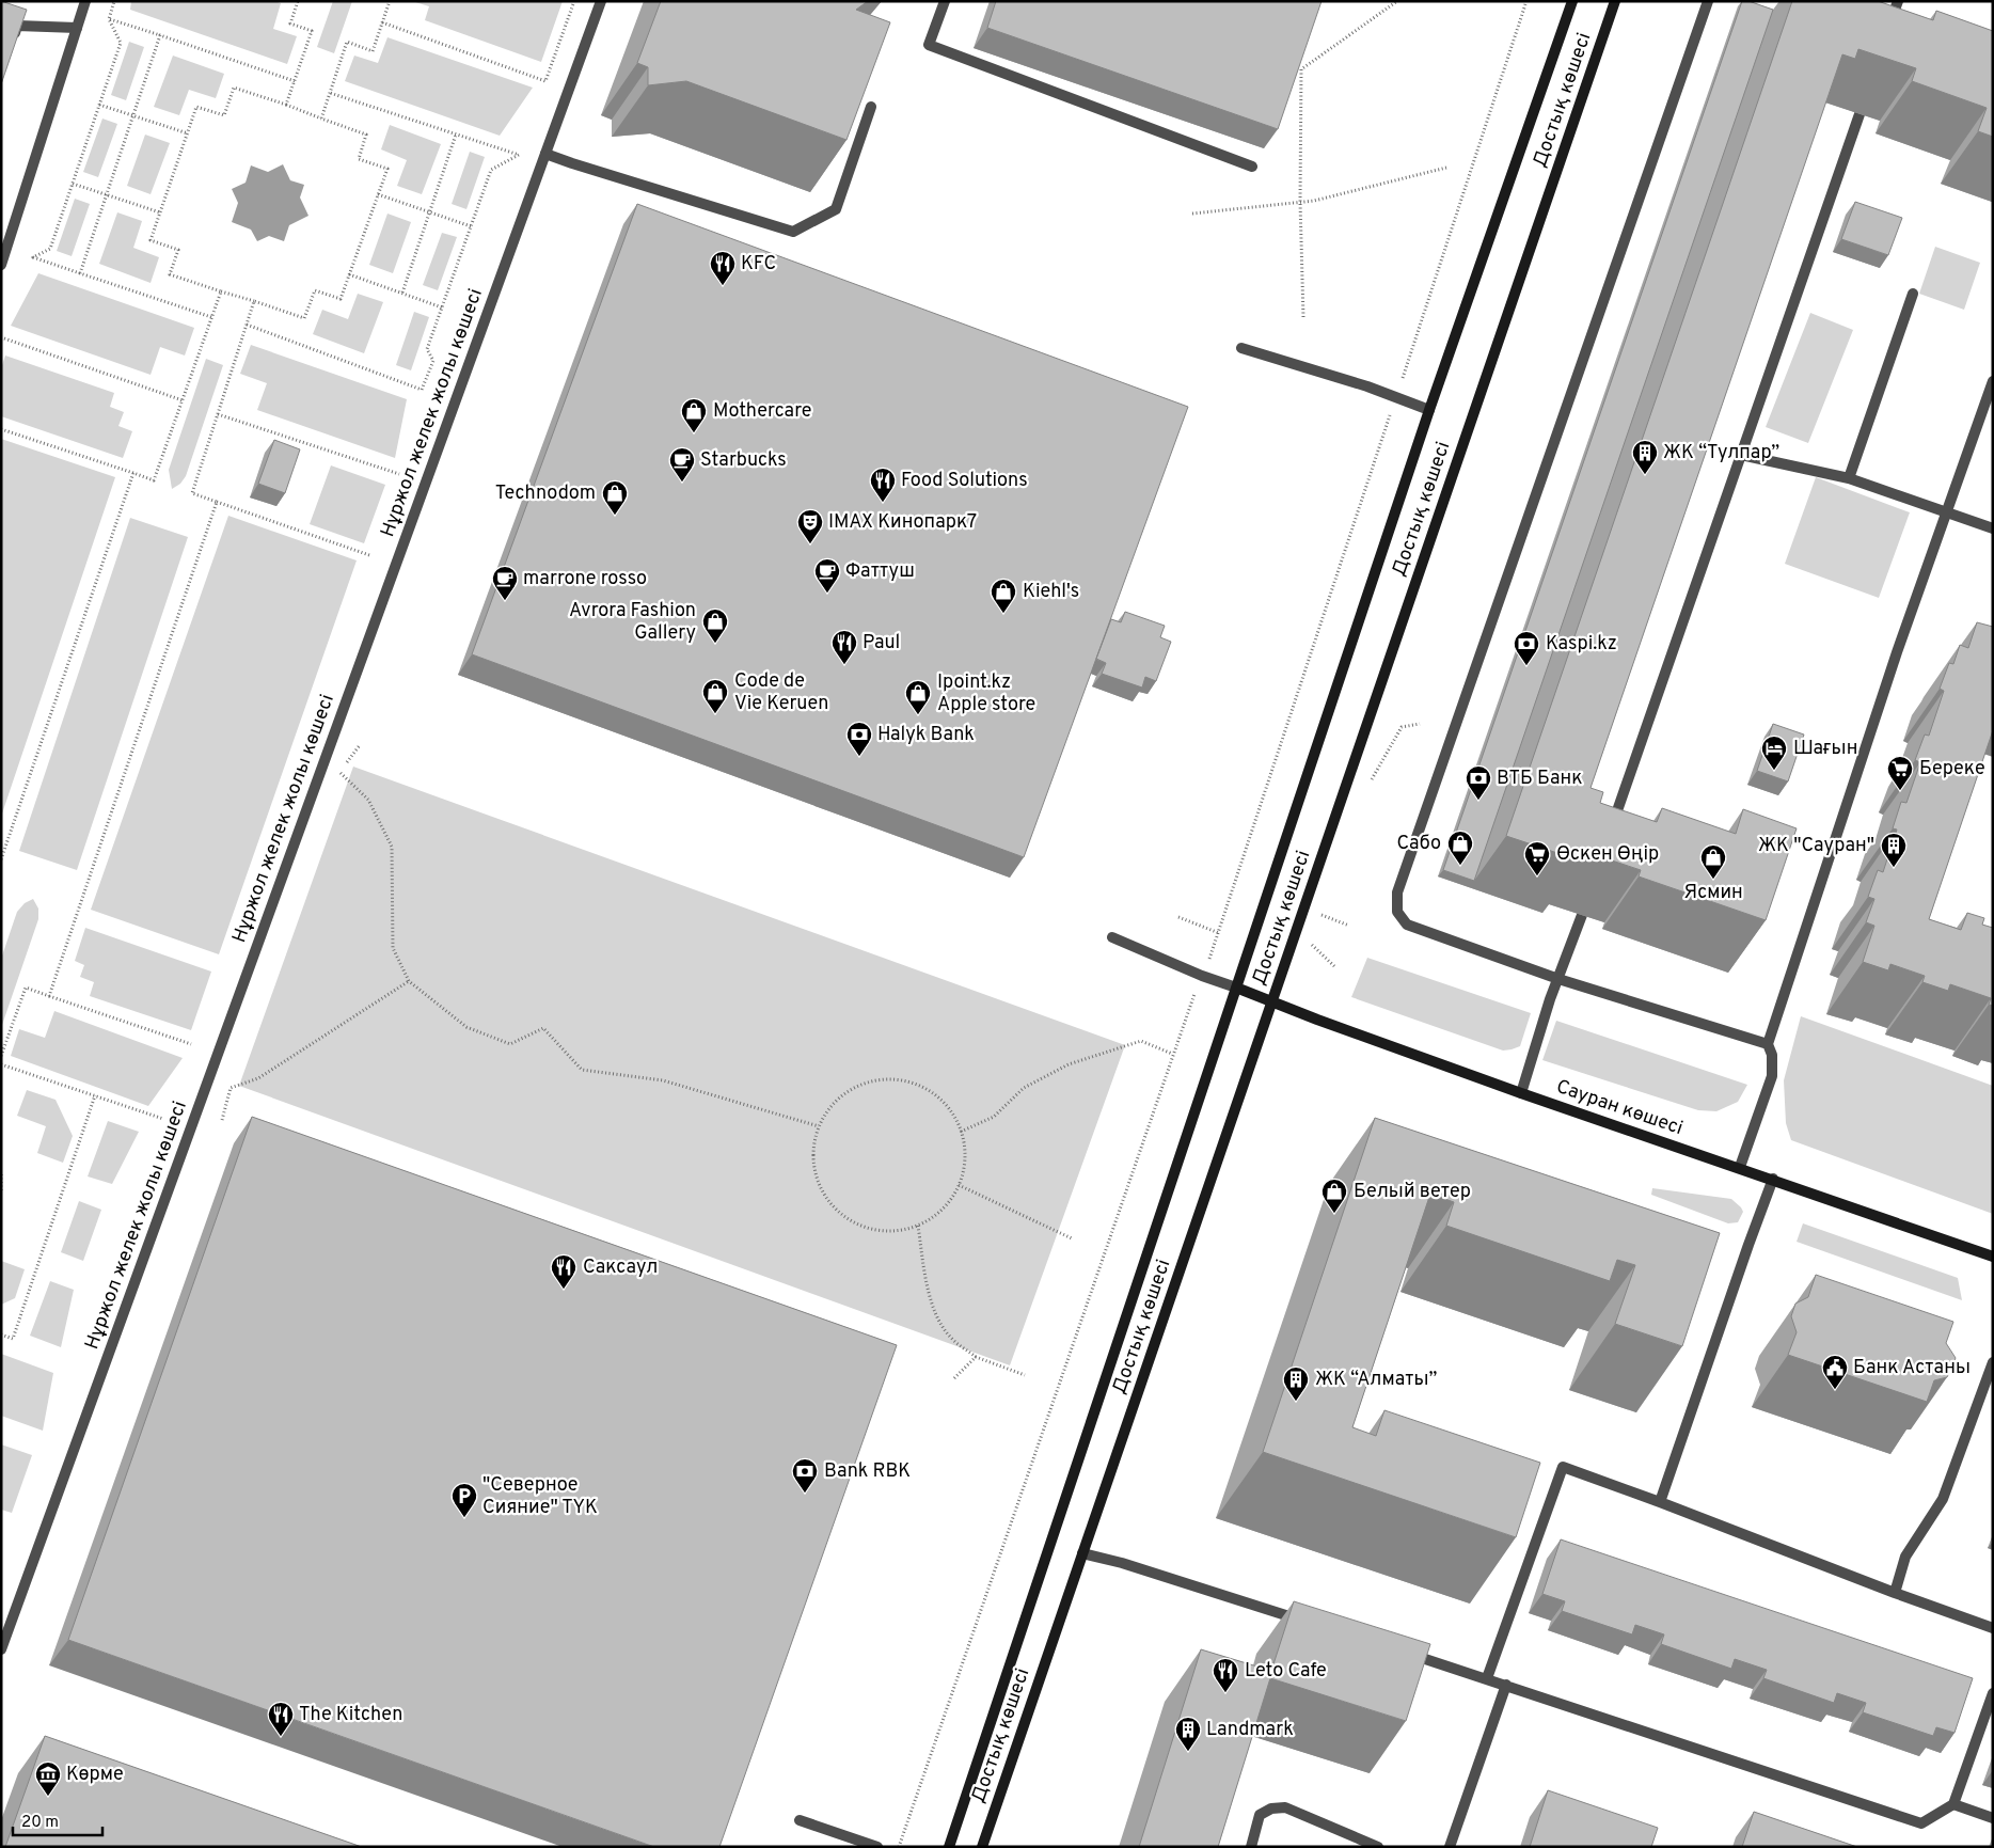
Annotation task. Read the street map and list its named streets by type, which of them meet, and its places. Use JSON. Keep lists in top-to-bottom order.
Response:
{
  "streets": {
    "street": ["Достық көшесі", "Нұржол желек жолы көшесі", "Сауран көшесі"]
  },
  "crossings": [
    ["Достық көшесі", "Сауран көшесі"]
  ],
  "places": {
    "restaurant": [
      "KFC",
      "Food Solutions",
      "Paul",
      "Саксаул",
      "Leto Cafe",
      "The Kitchen"
    ],
    "shop": [
      "Mothercare",
      "Technodom",
      "Kiehl's",
      "Avrora Fashion Gallery",
      "Code de Vie Keruen",
      "Ipoint.kz Apple store",
      "Сабо",
      "Ясмин",
      "Белый ветер"
    ],
    "building": [
      "ЖК “Тулпар”",
      "ЖК \"Сауран\"",
      "ЖК “Алматы”",
      "Landmark"
    ],
    "cafe": ["Starbucks", "Фаттуш", "marrone rosso"],
    "theatre": ["IMAX Кинопарк7"],
    "bank": [
      "Kaspi.kz",
      "Halyk Bank",
      "ВТБ Банк",
      "Bank RBK"
    ],
    "hotel": ["Шағын"],
    "supermarket": ["Береке", "Өскен Өңір"],
    "public building": ["Банк Астаны"],
    "parking": ["\"Северное Cияние\" ТҮК"],
    "museum": ["Көрме"]
  },
  "scale_bar": "20 m"
}
